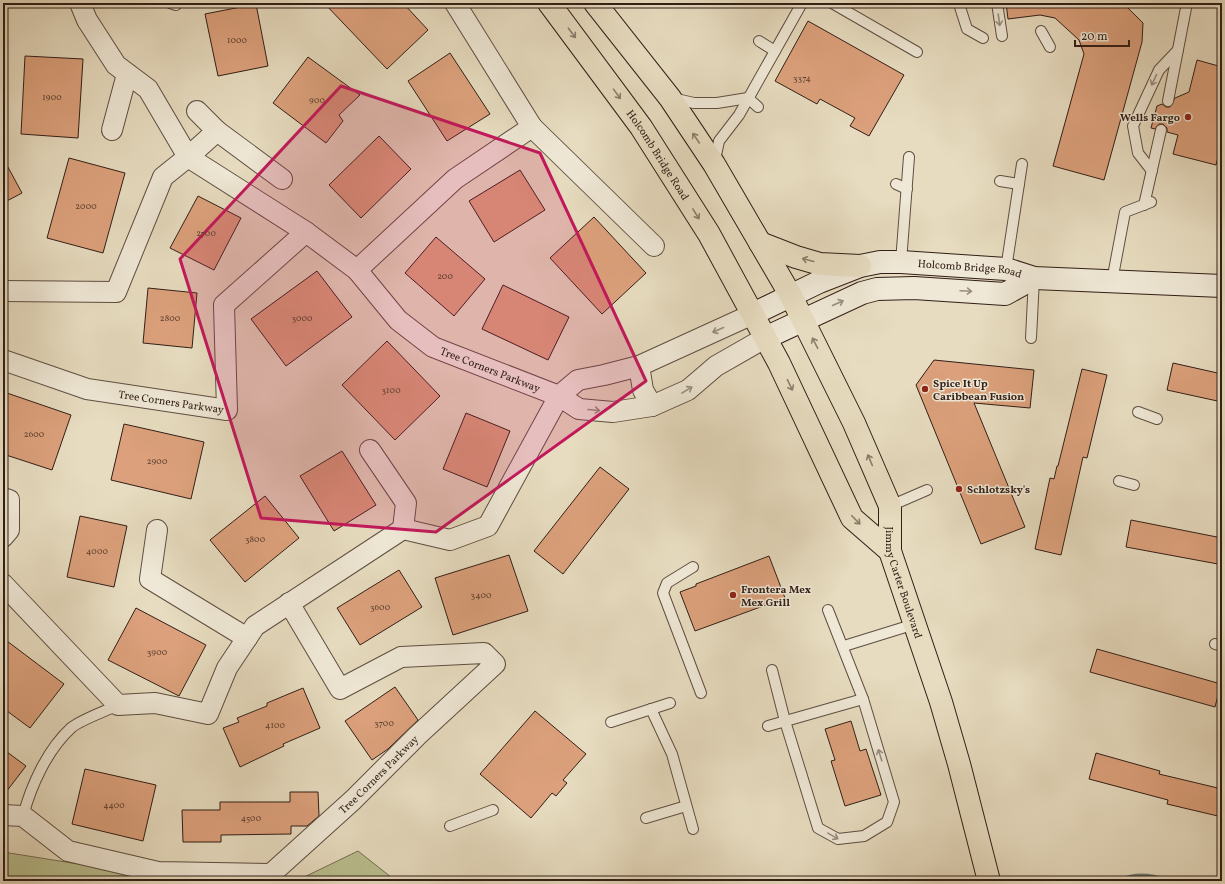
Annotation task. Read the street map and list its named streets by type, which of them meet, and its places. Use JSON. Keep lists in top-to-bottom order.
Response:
{
  "streets": {
    "main road": ["Holcomb Bridge Road", "Jimmy Carter Boulevard"],
    "street": ["Tree Corners Parkway"]
  },
  "crossings": [
    ["Holcomb Bridge Road", "Tree Corners Parkway"],
    ["Holcomb Bridge Road", "Jimmy Carter Boulevard"]
  ],
  "places": [
    "Wells Fargo",
    "Spice It Up Caribbean Fusion",
    "Schlotzsky's",
    "Frontera Mex Mex Grill"
  ],
  "house_numbers": [
    "1000",
    "3374",
    "1900",
    "900",
    "2000",
    "2700",
    "200",
    "2800",
    "3000",
    "3100",
    "2600",
    "2900",
    "3800",
    "4000",
    "3400",
    "3600",
    "3900",
    "3700",
    "4100",
    "4400",
    "4500"
  ],
  "scale_bar": "20 m"
}
